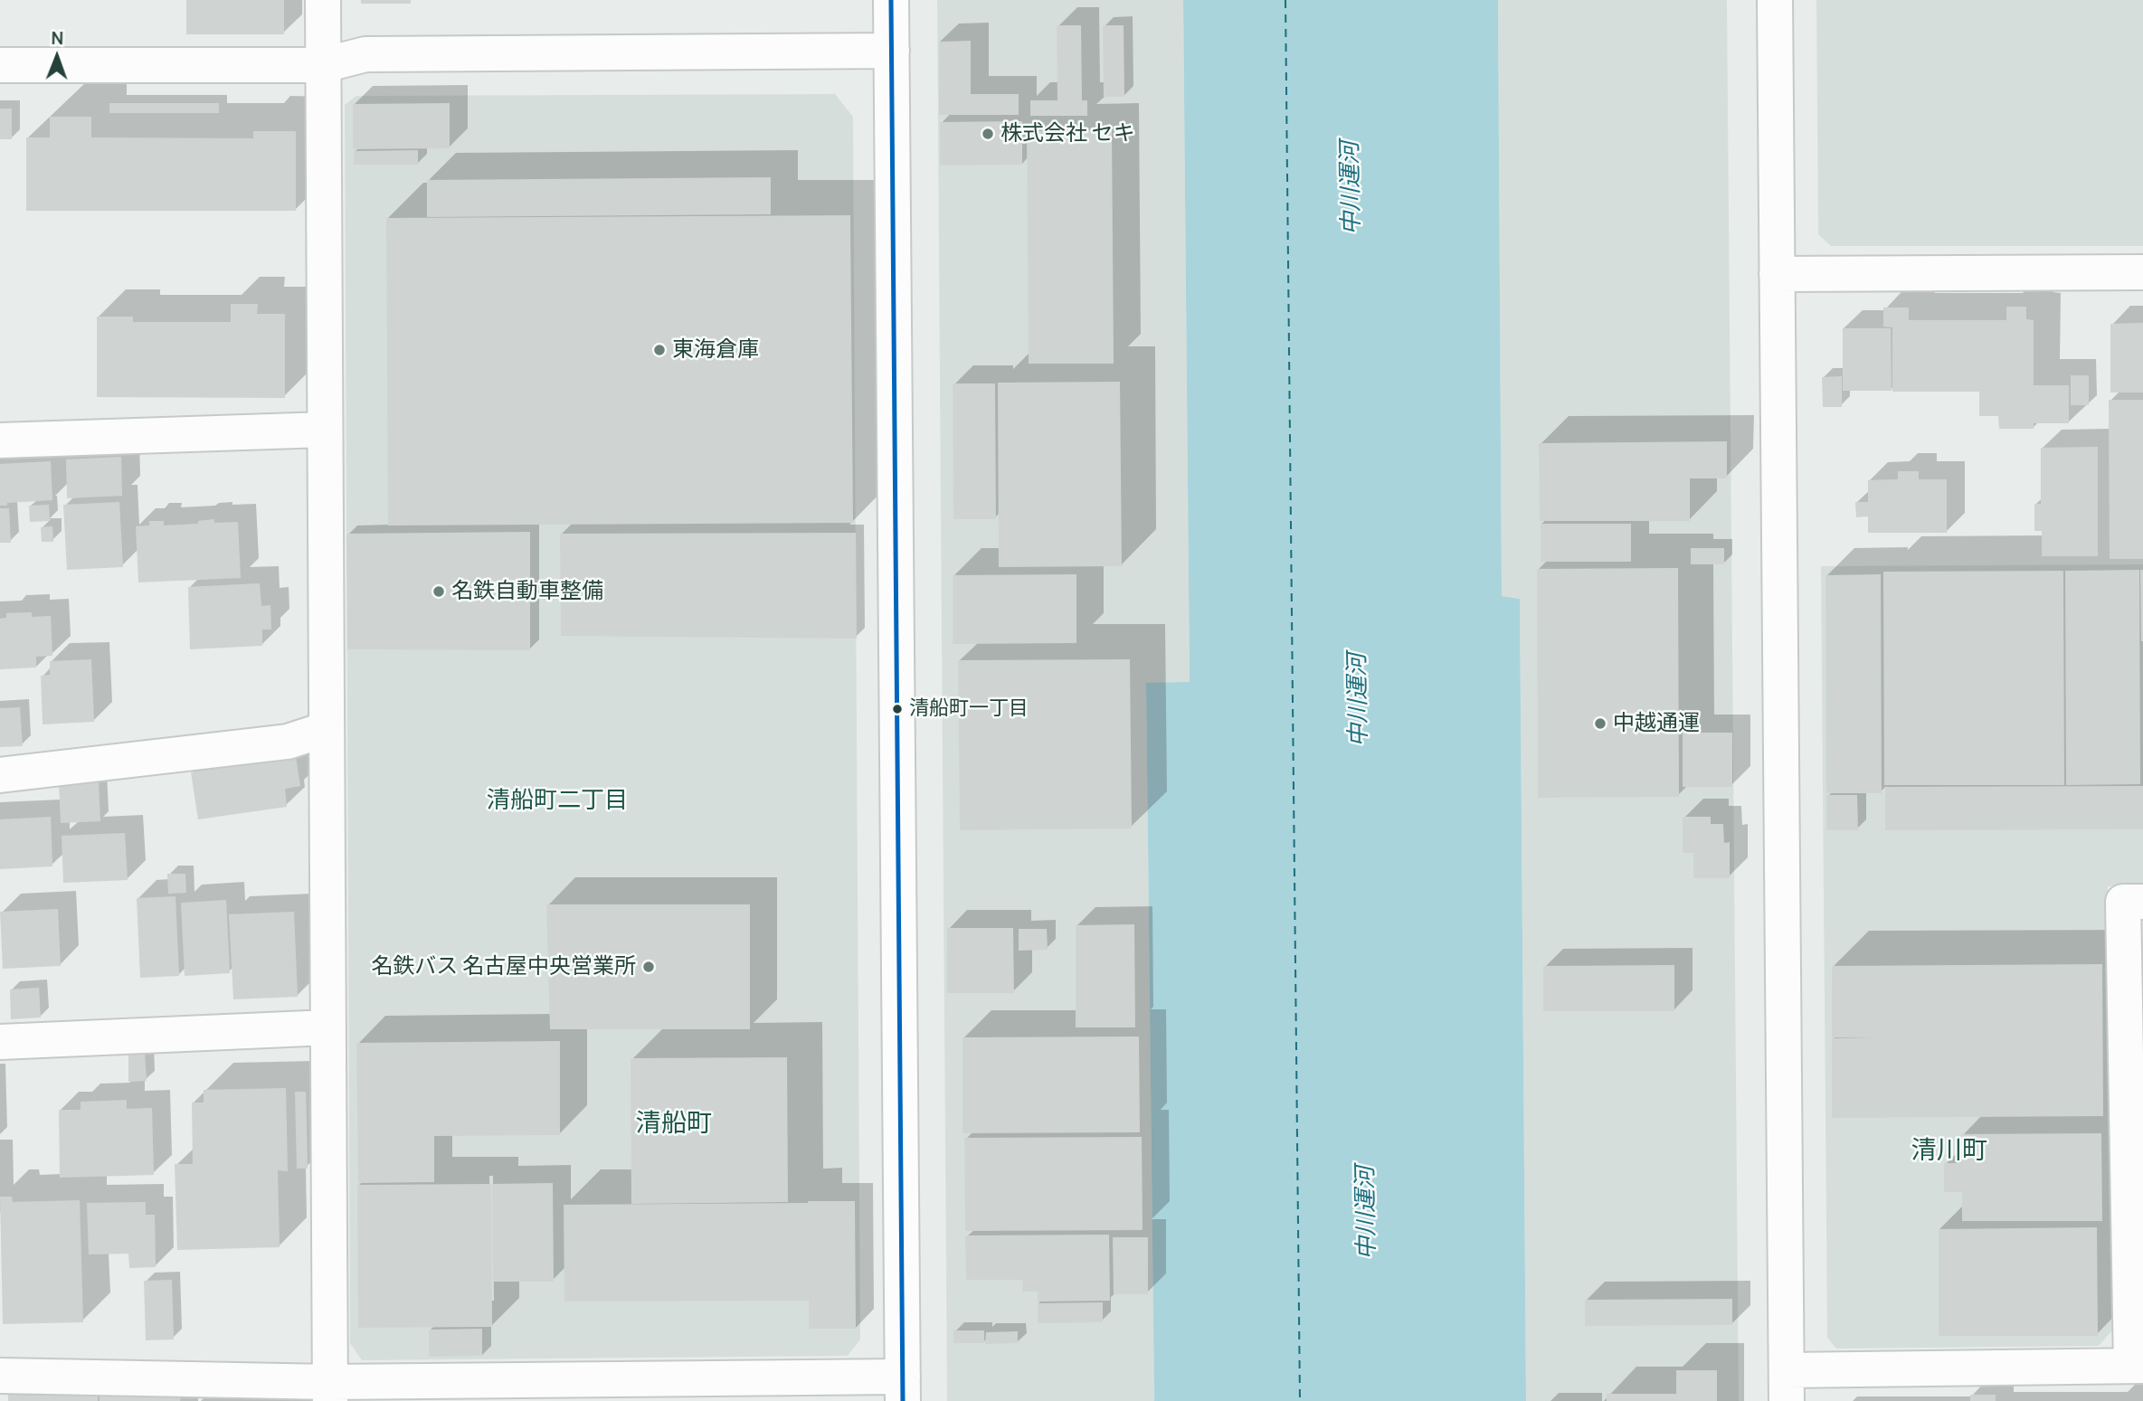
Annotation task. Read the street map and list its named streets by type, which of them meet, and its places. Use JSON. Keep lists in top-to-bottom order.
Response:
{
  "districts": ["清船町二丁目", "清船町", "清川町"],
  "water": ["中川運河"],
  "places": [
    "株式会社 セキ",
    "東海倉庫",
    "名鉄自動車整備",
    "清船町一丁目",
    "中越通運",
    "名鉄バス 名古屋中央営業所"
  ],
  "north": "top"
}
